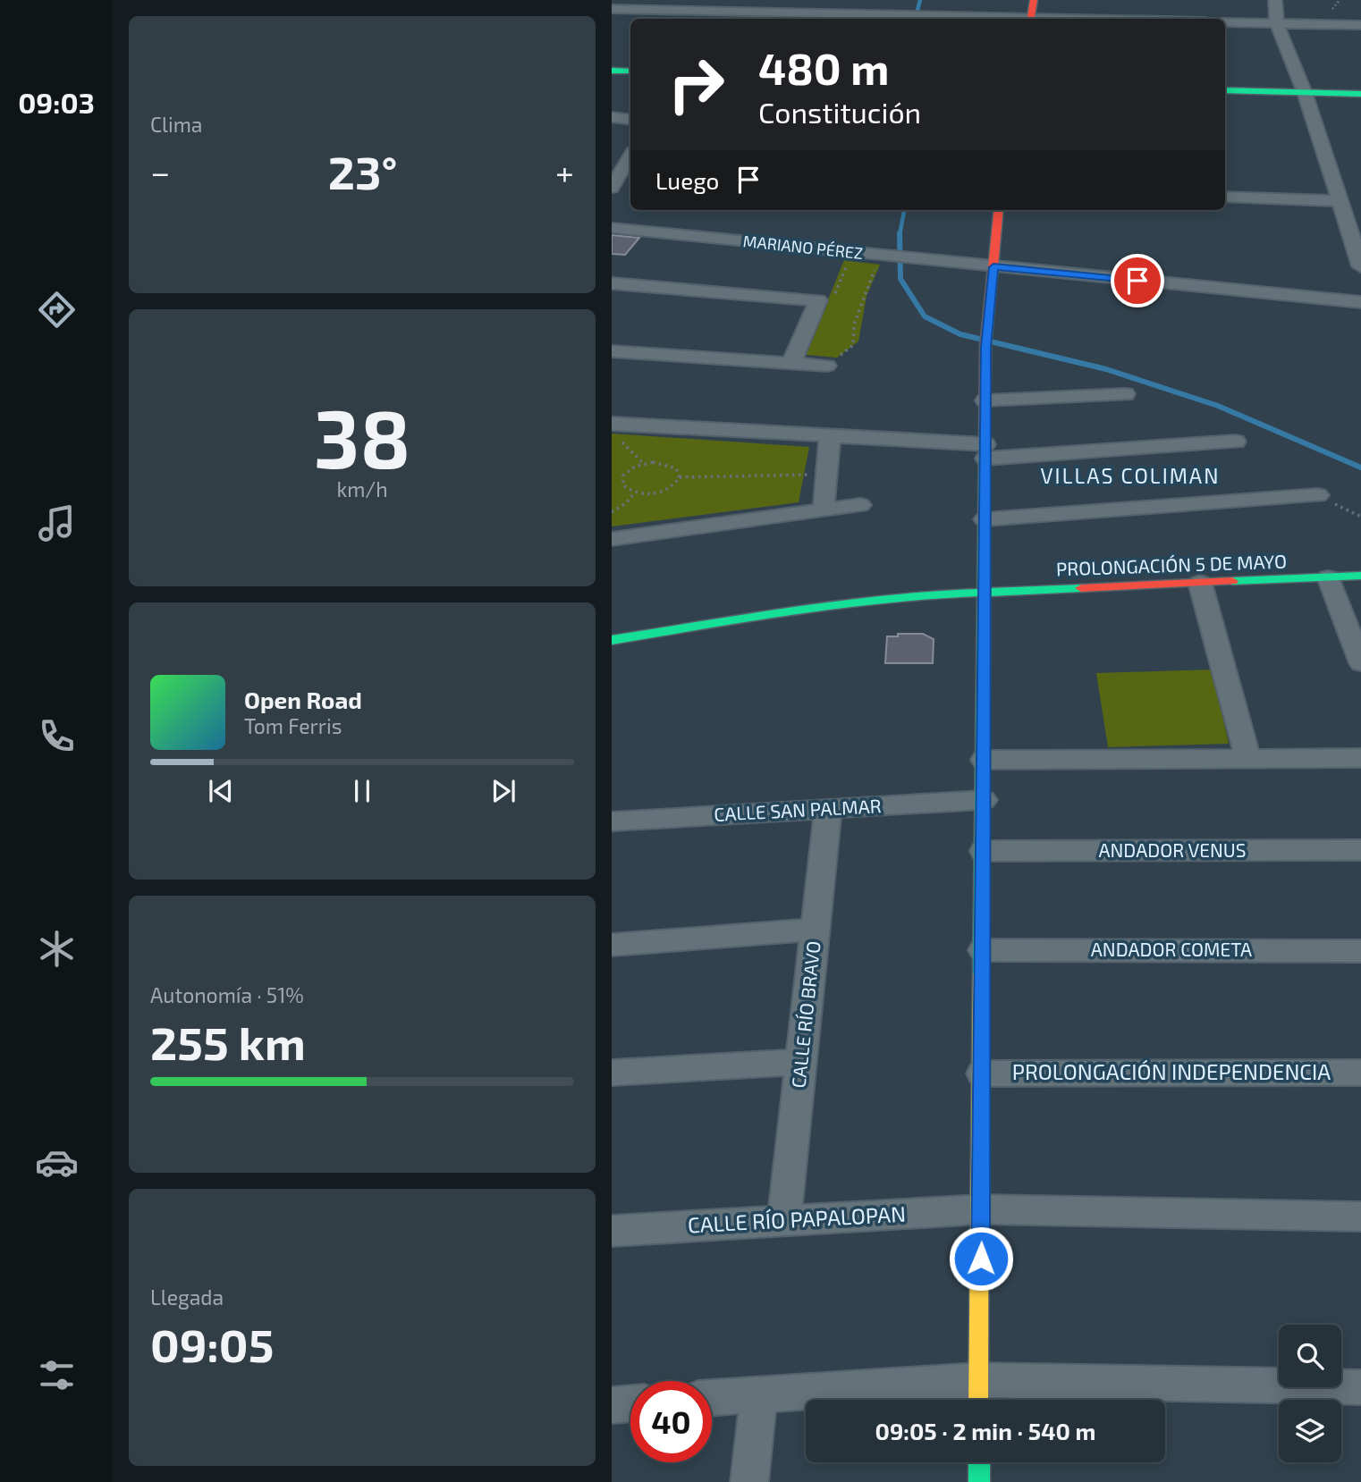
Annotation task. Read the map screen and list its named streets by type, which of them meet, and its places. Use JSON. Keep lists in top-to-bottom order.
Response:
{
  "streets": {
    "street": [
      "MARIANO PÉREZ",
      "PROLONGACIÓN 5 DE MAYO",
      "CALLE SAN PALMAR",
      "ANDADOR VENUS",
      "ANDADOR COMETA",
      "CALLE RÍO BRAVO",
      "PROLONGACIÓN INDEPENDENCIA",
      "CALLE RÍO PAPALOPAN"
    ]
  },
  "crossings": [
    ["CALLE SAN PALMAR", "CALLE RÍO BRAVO"],
    ["CALLE RÍO BRAVO", "CALLE RÍO PAPALOPAN"]
  ],
  "districts": ["VILLAS COLIMAN"],
  "page": {
    "tabs": "09:03",
    "tile": [
      "Clima",
      ["38", "km/h"],
      ["Autonomía · 51%", "255 km"],
      ["Llegada", "09:05"]
    ],
    "turn": ["480 m", "Constitución"],
    "heat": ["−", "23°", "+"],
    "then": "Luego",
    "song": ["Open Road", "Tom Ferris"],
    "limit": "40",
    "trip": "09:05 · 2 min · 540 m"
  }
}
